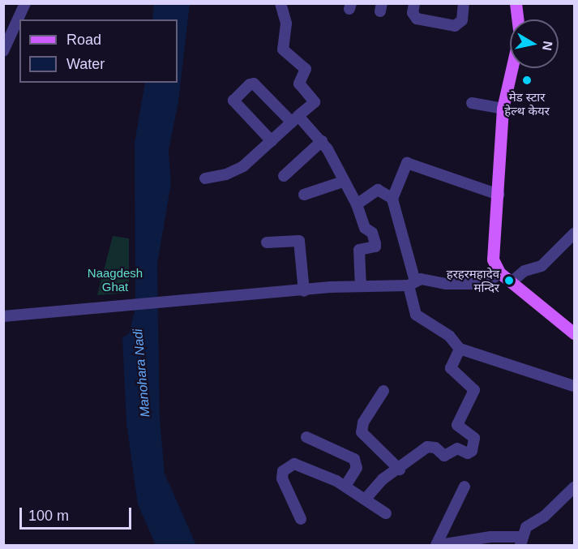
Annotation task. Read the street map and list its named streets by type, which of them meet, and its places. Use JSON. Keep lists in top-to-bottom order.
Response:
{
  "water": ["Manohara Nadi"],
  "parks": ["Naagdesh Ghat"],
  "places": ["मेड स्टार हेल्थ केयर", "हरहरमहादेव मन्दिर"],
  "legend": ["Road", "Water"],
  "scale_bar": "100 m",
  "north": "right"
}
